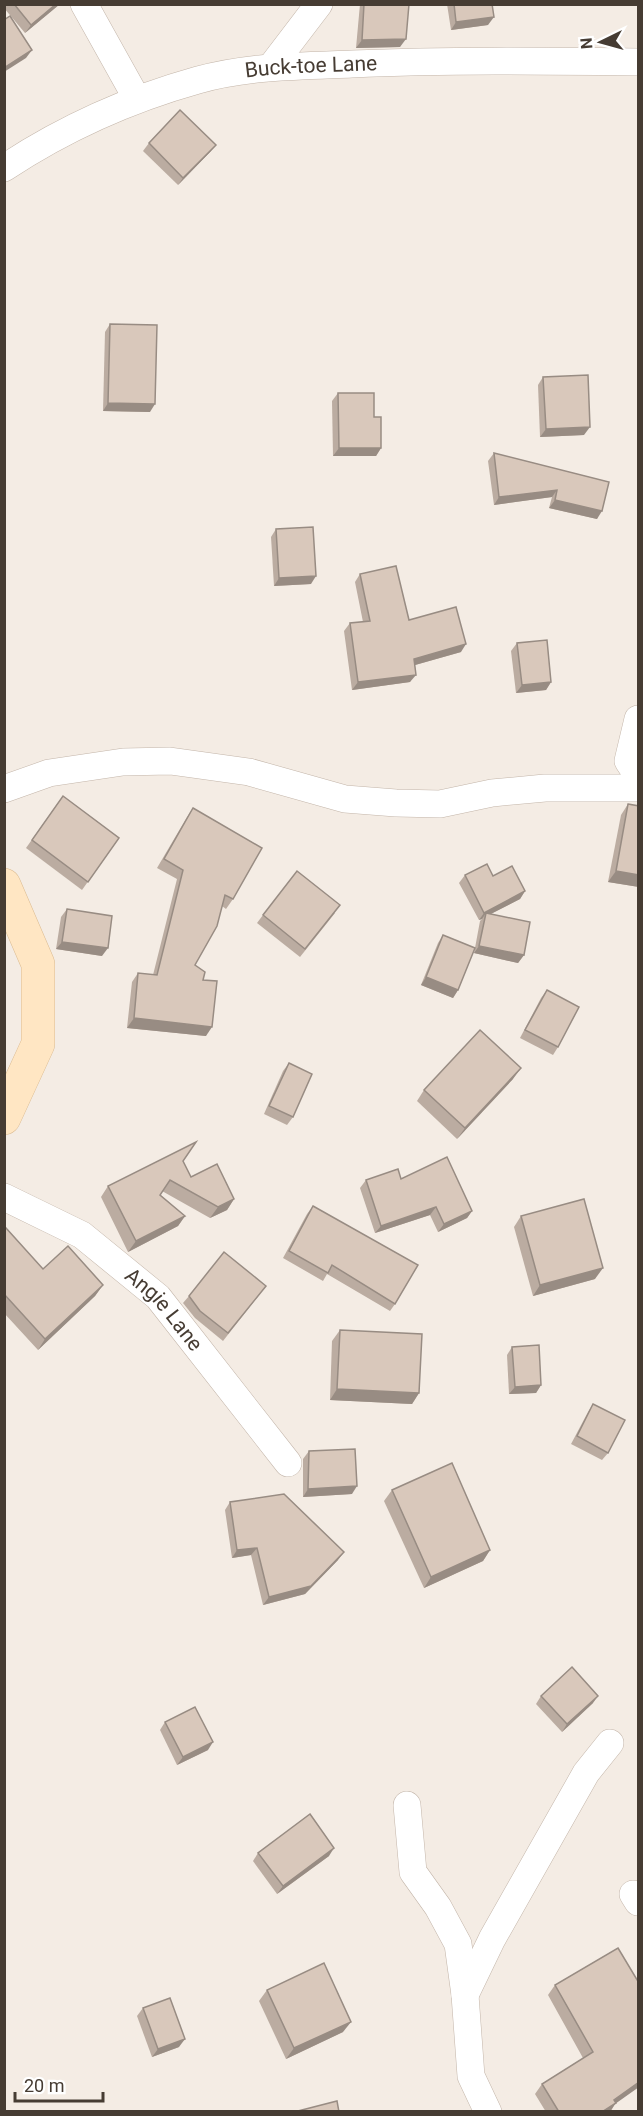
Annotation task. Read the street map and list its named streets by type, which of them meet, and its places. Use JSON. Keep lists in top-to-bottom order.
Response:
{
  "streets": {
    "street": ["Buck-toe Lane", "Angie Lane"]
  },
  "scale_bar": "20 m",
  "north": "left"
}
